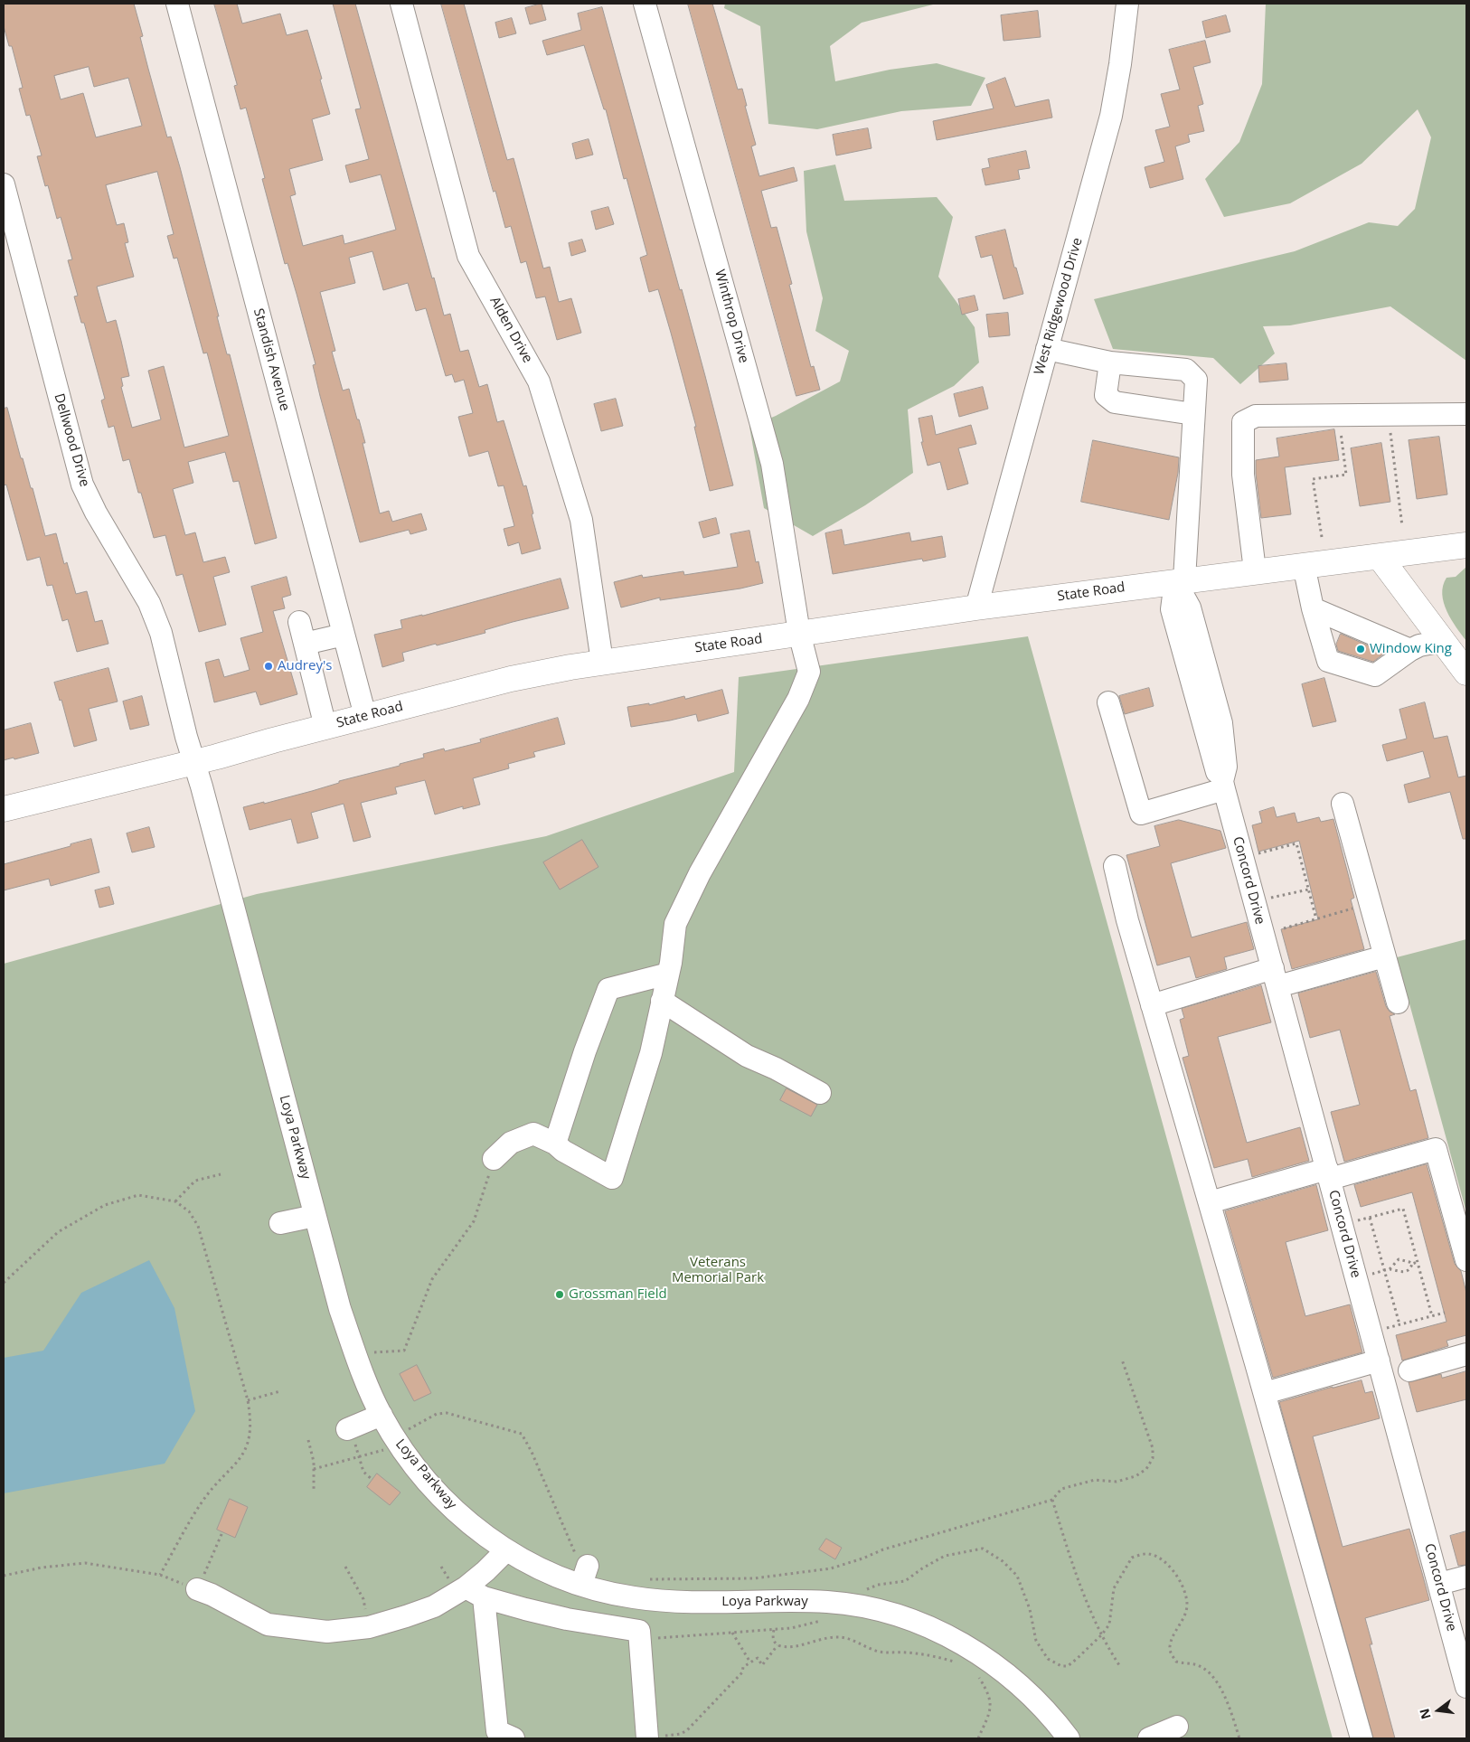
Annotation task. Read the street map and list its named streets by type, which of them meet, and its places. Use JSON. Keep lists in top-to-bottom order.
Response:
{
  "streets": {
    "main road": ["State Road"],
    "street": [
      "West Ridgewood Drive",
      "Winthrop Drive",
      "Alden Drive",
      "Standish Avenue",
      "Dellwood Drive",
      "Concord Drive",
      "Loya Parkway"
    ]
  },
  "crossings": [
    ["West Ridgewood Drive", "State Road"],
    ["Winthrop Drive", "State Road"],
    ["Alden Drive", "State Road"],
    ["Standish Avenue", "State Road"],
    ["Dellwood Drive", "State Road"],
    ["Dellwood Drive", "Loya Parkway"],
    ["State Road", "Concord Drive"],
    ["State Road", "Loya Parkway"]
  ],
  "parks": ["Veterans Memorial Park"],
  "places": ["Window King", "Audrey's", "Grossman Field"],
  "north": "left"
}
